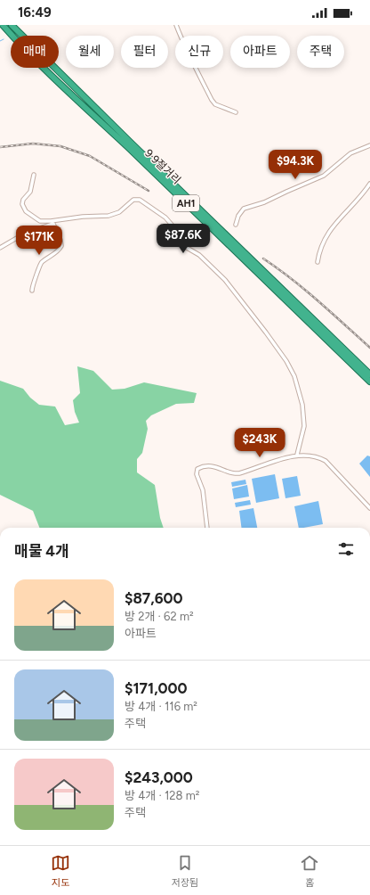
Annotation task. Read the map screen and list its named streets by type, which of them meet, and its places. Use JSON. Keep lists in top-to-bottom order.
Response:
{
  "streets": {
    "highway": ["9·9절거리", "AH1"]
  },
  "page": {
    "status": "16:49",
    "chip": [
      "매매",
      "월세",
      "필터",
      "신규",
      "아파트",
      "주택"
    ],
    "price": [
      "$94.3K",
      "$87.6K",
      "$171K",
      "$243K"
    ],
    "heading": "매물 4개",
    "list": [
      {
        "name": "$87,600",
        "note": "방 2개 · 62 m² · 아파트"
      },
      {
        "name": "$171,000",
        "note": "방 4개 · 116 m² · 주택"
      },
      {
        "name": "$243,000",
        "note": "방 4개 · 128 m² · 주택"
      }
    ],
    "tabs": ["지도", "저장됨", "홈"]
  }
}
